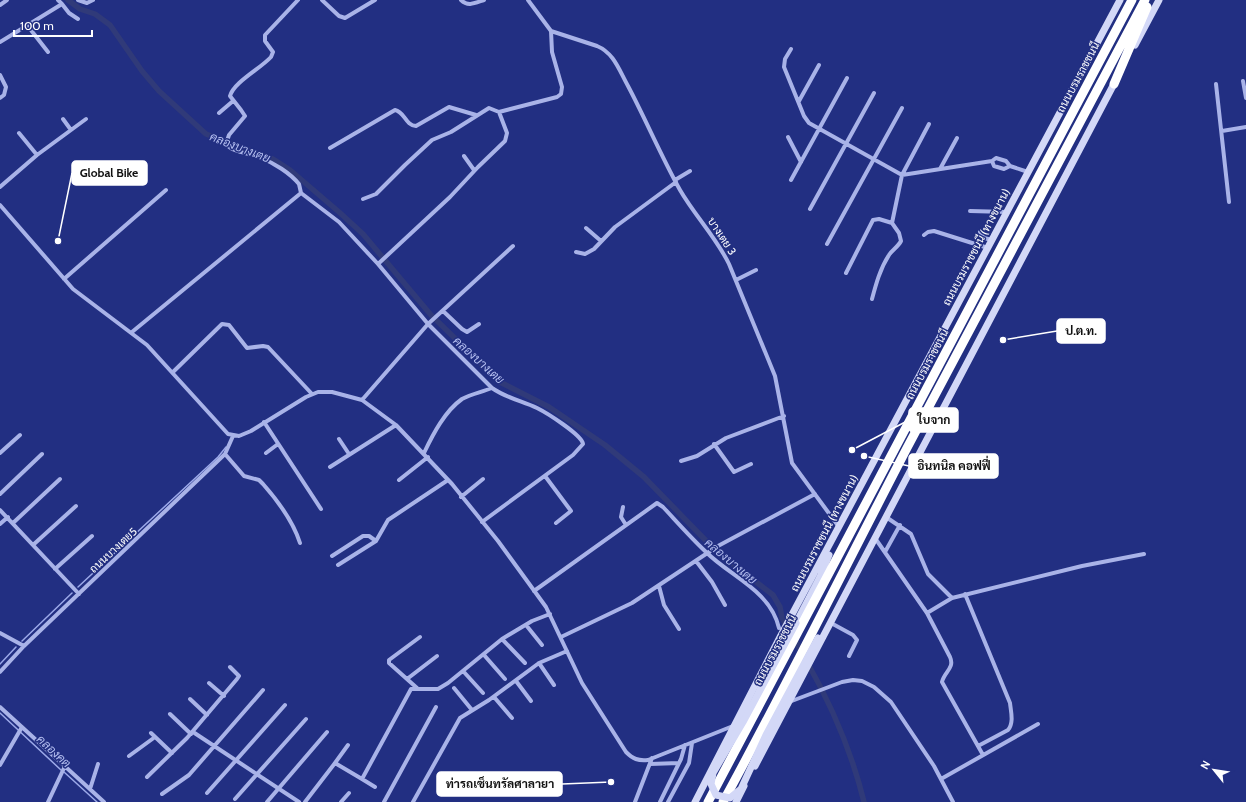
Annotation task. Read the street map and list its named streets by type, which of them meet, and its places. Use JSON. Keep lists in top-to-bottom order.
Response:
{
  "streets": {
    "highway": ["ถนนบรมราชชนนี"],
    "main road": ["ถนนบรมราชชนนี (ทางขนาน)"],
    "street": ["บางเตย 3", "ถนนบางเตย5"]
  },
  "crossings": [
    ["ถนนบรมราชชนนี", "ถนนบรมราชชนนี (ทางขนาน)"],
    ["บางเตย 3", "ถนนบรมราชชนนี (ทางขนาน)"]
  ],
  "water": ["คลองบางเตย", "คลองคต"],
  "places": [
    "Global Bike",
    "ป.ต.ท.",
    "ใบจาก",
    "อินทนิล คอฟฟี่",
    "ท่ารถเซ็นทรัลศาลายา"
  ],
  "scale_bar": "100 m",
  "north": "top left"
}
